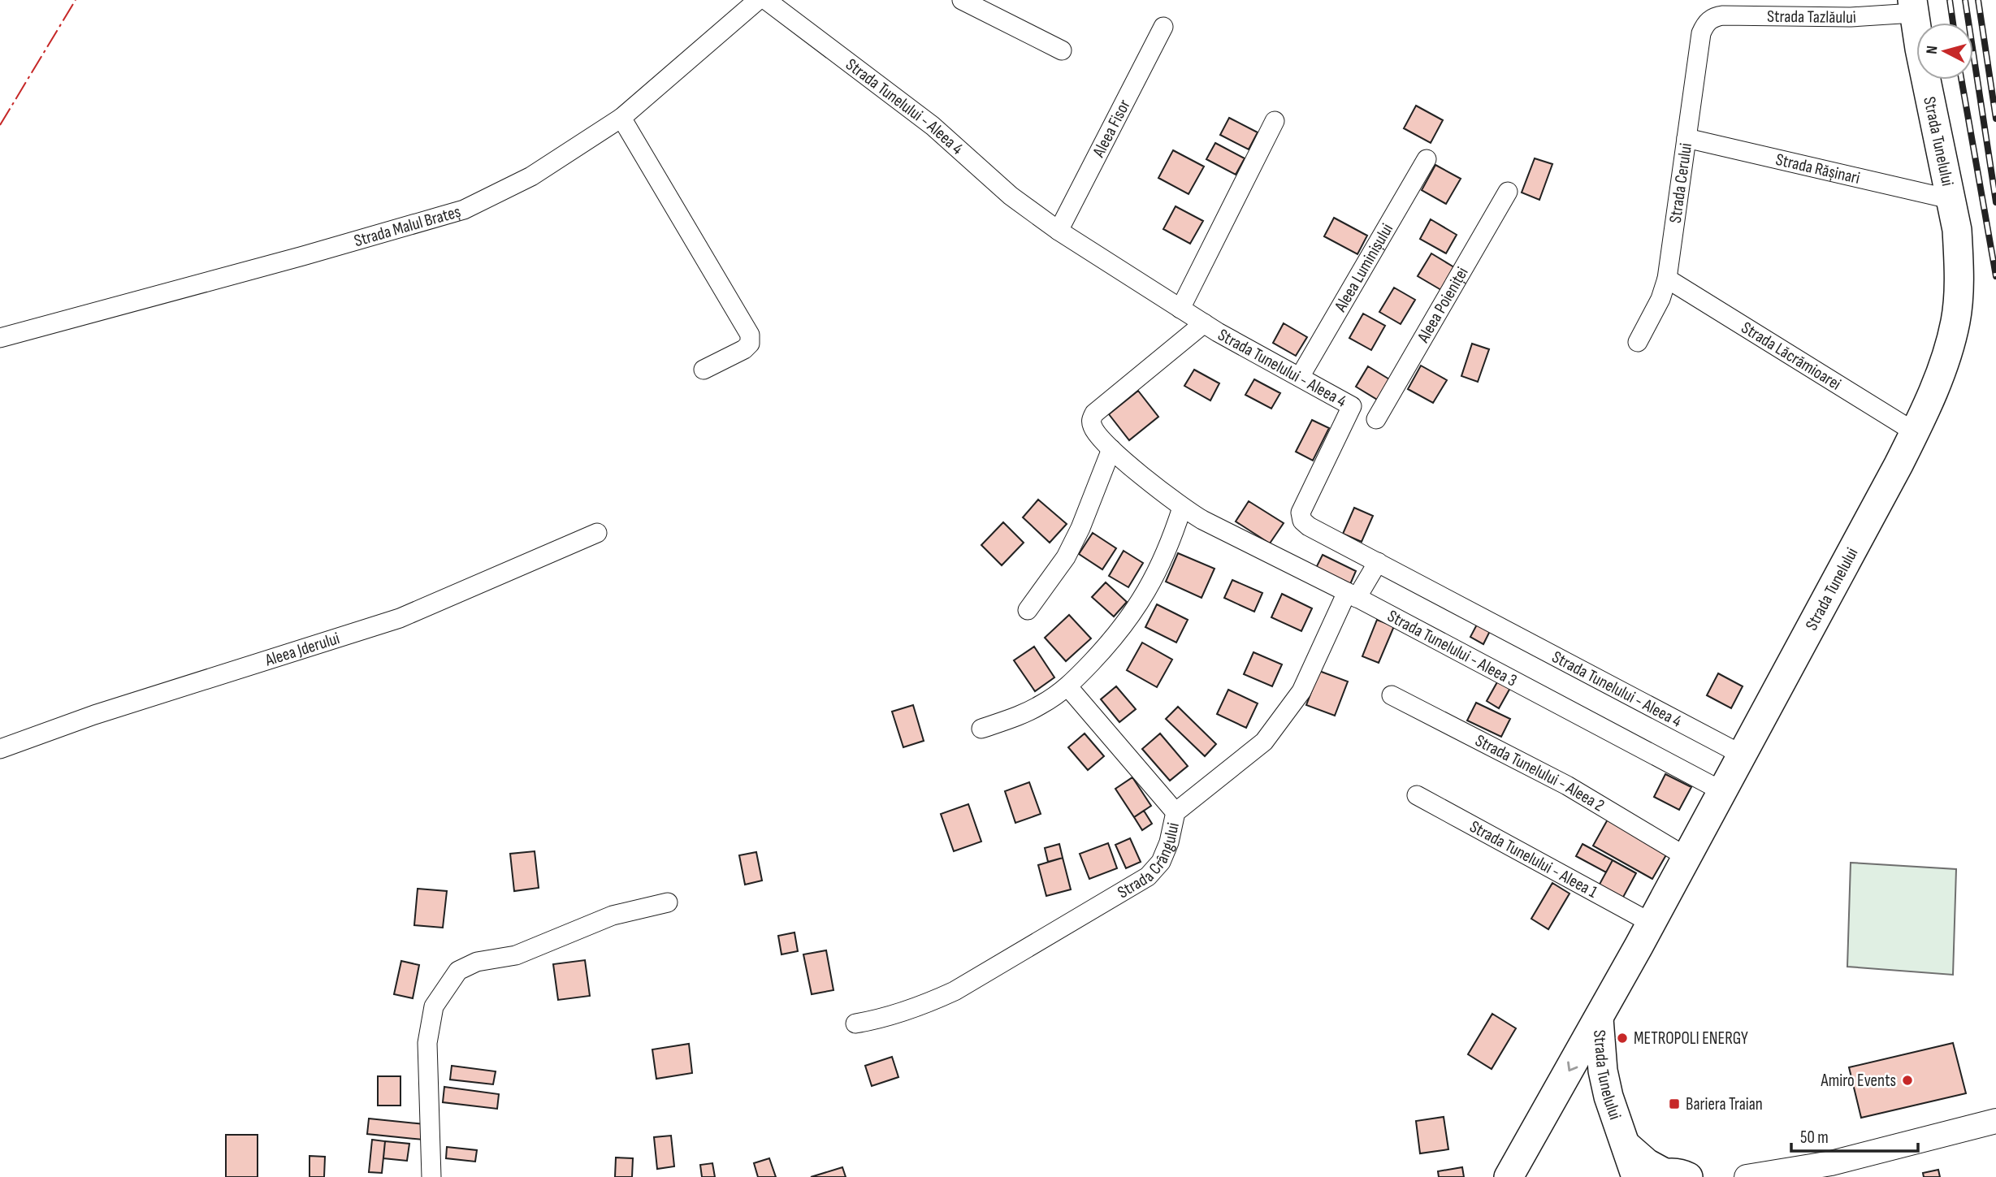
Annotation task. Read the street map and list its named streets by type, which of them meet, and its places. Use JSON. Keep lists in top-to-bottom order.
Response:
{
  "streets": {
    "highway": ["Strada Tunelului"],
    "street": [
      "Strada Tazlăului",
      "Strada Tunelului - Aleea 4",
      "Aleea Fisor",
      "Strada Rășinari",
      "Strada Cerului",
      "Strada Malul Brateș",
      "Aleea Luminișului",
      "Aleea Poieniței",
      "Strada Lăcrămioarei",
      "Strada Tunelului - Aleea 3",
      "Aleea Jderului",
      "Strada Tunelului - Aleea 2",
      "Strada Crângului",
      "Strada Tunelului - Aleea 1"
    ]
  },
  "crossings": [
    ["Strada Tazlăului", "Strada Tunelului"],
    ["Strada Tazlăului", "Strada Cerului"],
    ["Strada Tunelului - Aleea 4", "Aleea Fisor"],
    ["Strada Tunelului - Aleea 4", "Strada Tunelului"],
    ["Strada Tunelului - Aleea 4", "Aleea Luminișului"],
    ["Strada Tunelului - Aleea 4", "Strada Tunelului - Aleea 3"],
    ["Strada Tunelului - Aleea 4", "Strada Crângului"],
    ["Strada Tunelului", "Strada Rășinari"],
    ["Strada Tunelului", "Strada Lăcrămioarei"],
    ["Strada Tunelului", "Strada Tunelului - Aleea 3"],
    ["Strada Tunelului", "Strada Tunelului - Aleea 2"],
    ["Strada Tunelului", "Strada Tunelului - Aleea 1"],
    ["Strada Rășinari", "Strada Cerului"],
    ["Strada Cerului", "Strada Lăcrămioarei"],
    ["Strada Tunelului - Aleea 3", "Strada Crângului"]
  ],
  "places": {
    "other": ["METROPOLI ENERGY", "Amiro Events"],
    "transit": ["Bariera Traian"]
  },
  "scale_bar": "50 m",
  "north": "left"
}
